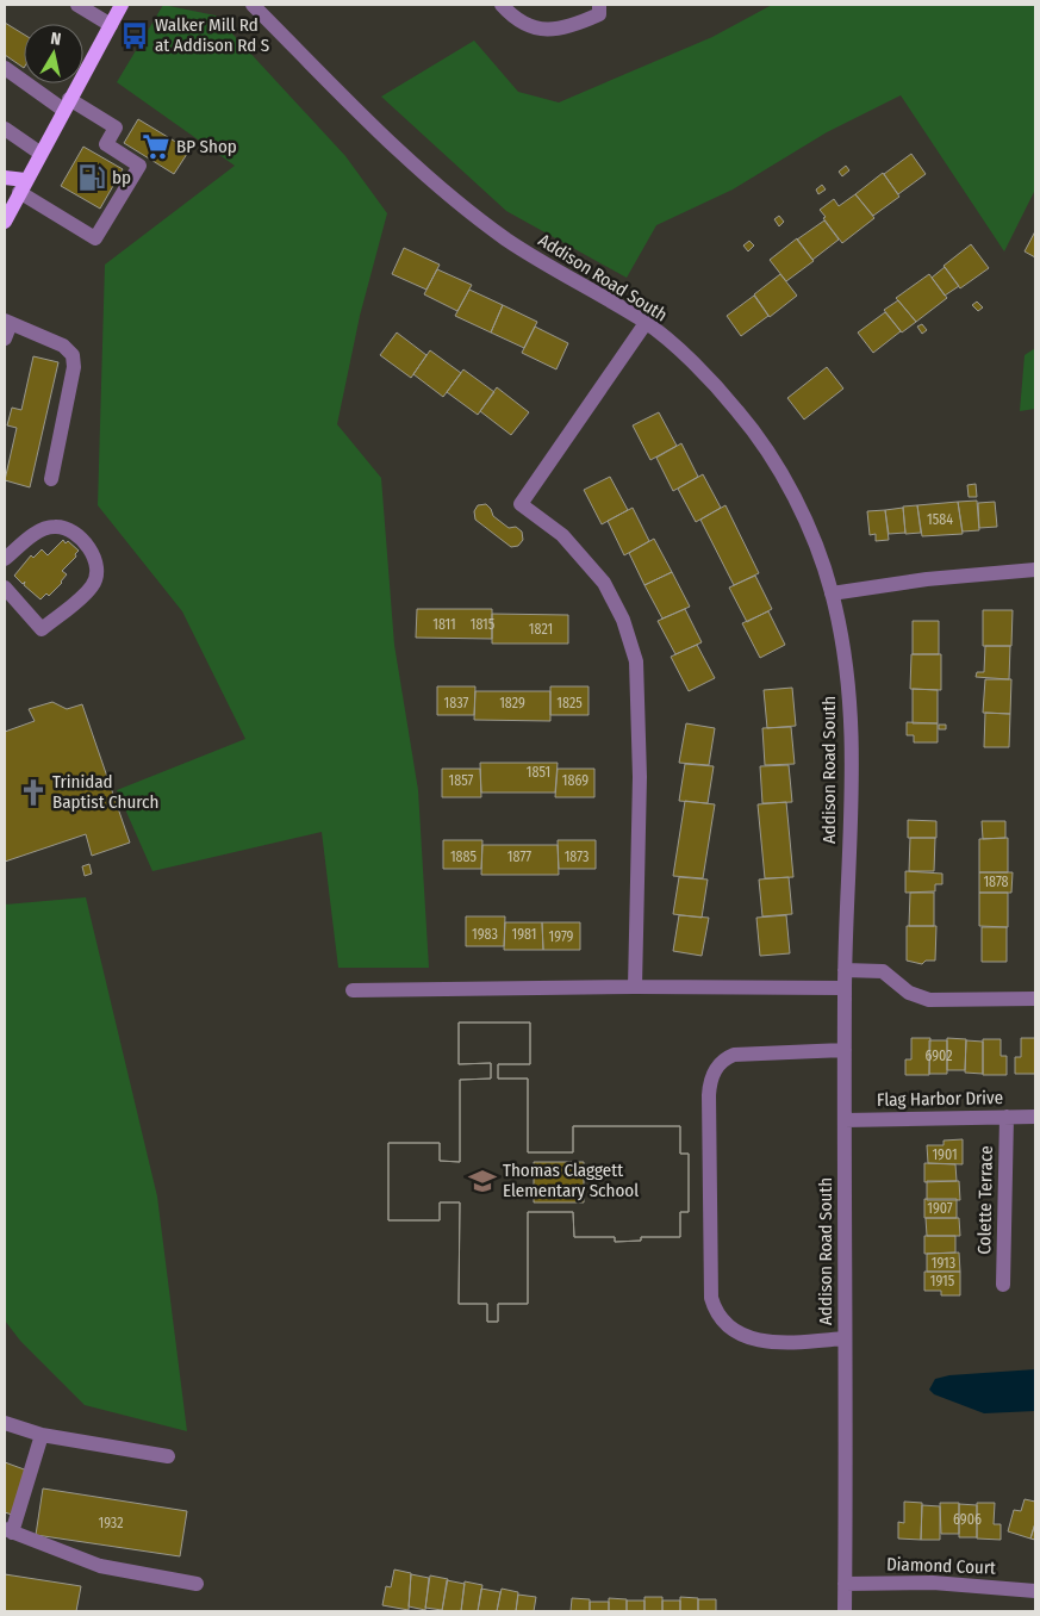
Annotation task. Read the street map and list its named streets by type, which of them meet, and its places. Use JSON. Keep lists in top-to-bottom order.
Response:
{
  "streets": {
    "street": [
      "Addison Road South",
      "Flag Harbor Drive",
      "Colette Terrace",
      "Diamond Court"
    ]
  },
  "crossings": [
    ["Addison Road South", "Flag Harbor Drive"],
    ["Addison Road South", "Diamond Court"],
    ["Flag Harbor Drive", "Colette Terrace"]
  ],
  "places": {
    "bus stop": ["Walker Mill Rd at Addison Rd S"],
    "supermarket": ["BP Shop"],
    "fuel station": ["bp"],
    "church": ["Trinidad Baptist Church"],
    "school or university": ["Thomas Claggett Elementary School"]
  },
  "house_numbers": [
    "1584",
    "1811",
    "1815",
    "1821",
    "1837",
    "1829",
    "1825",
    "1851",
    "1857",
    "1869",
    "1885",
    "1877",
    "1873",
    "1878",
    "1983",
    "1981",
    "1979",
    "6902",
    "1901",
    "1907",
    "1913",
    "1915",
    "6906",
    "1932"
  ],
  "north": "top"
}
